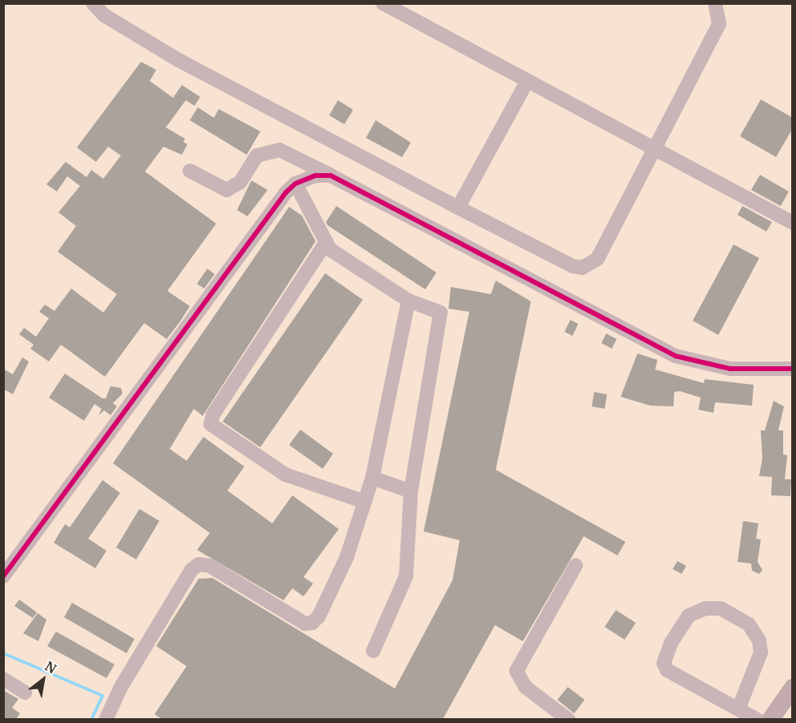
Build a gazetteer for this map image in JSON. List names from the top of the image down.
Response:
{
  "north": "top right"
}
